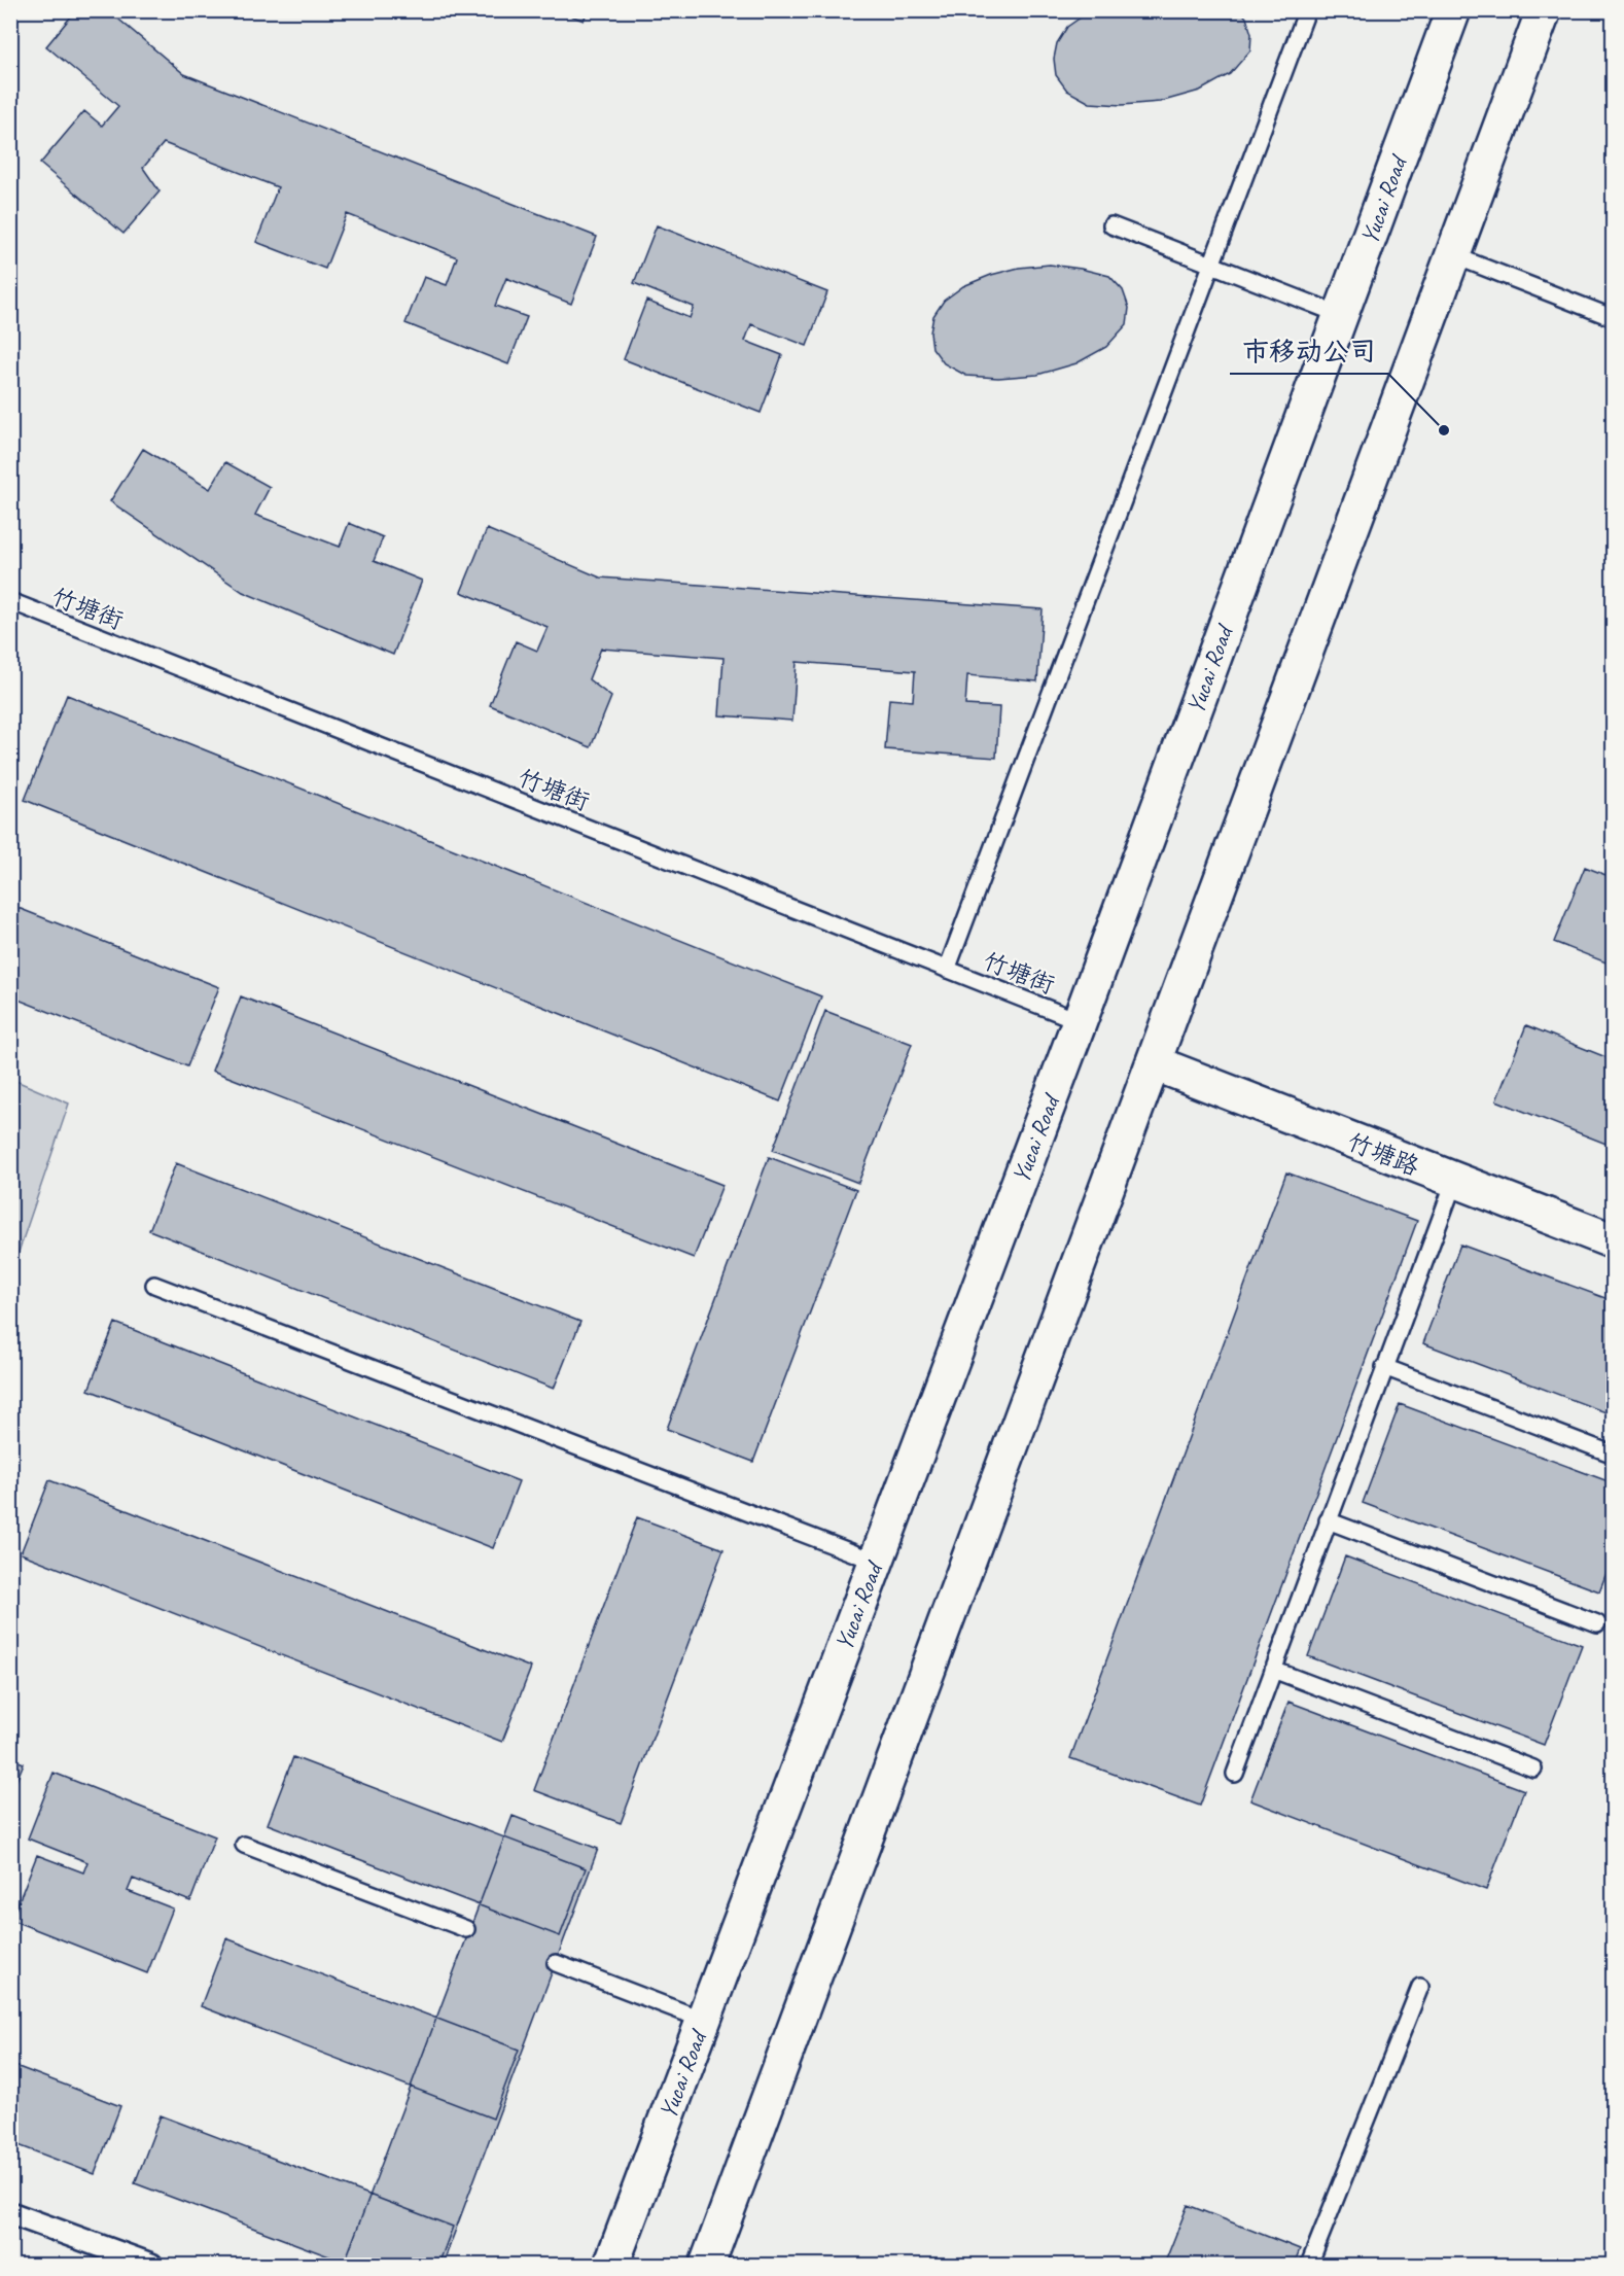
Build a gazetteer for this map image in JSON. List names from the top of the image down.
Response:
{
  "streets": {
    "main road": ["Yucai Road", "竹塘路"],
    "lane": ["竹塘街"]
  },
  "crossings": [
    ["Yucai Road", "竹塘街"]
  ],
  "places": ["市移动公司"]
}
